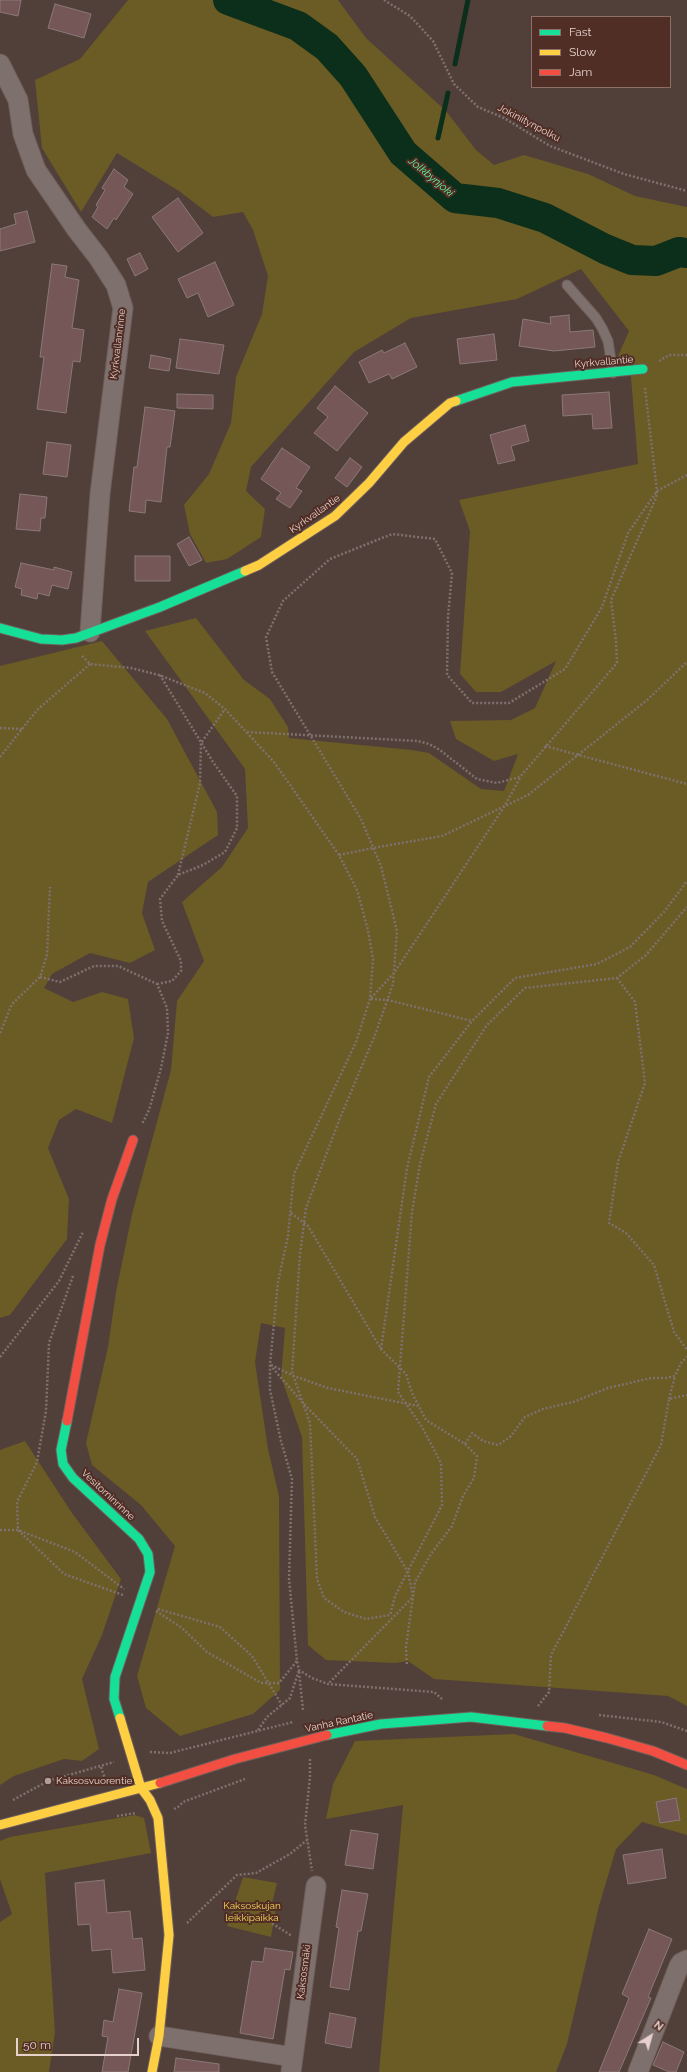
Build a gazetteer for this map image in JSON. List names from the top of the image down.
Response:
{
  "streets": {
    "street": [
      "Kyrkvallanrinne",
      "Kyrkvallantie",
      "Vesitorninrinne",
      "Vanha Rantatie",
      "Kaksosmäki"
    ],
    "path": ["Jokiniitynpolku"]
  },
  "crossings": [
    ["Kyrkvallanrinne", "Kyrkvallantie"],
    ["Vesitorninrinne", "Vanha Rantatie"]
  ],
  "water": ["Jolkbynjoki"],
  "parks": ["Kaksoskujan leikkipaikka"],
  "places": ["Kaksosvuorentie"],
  "legend": ["Fast", "Slow", "Jam"],
  "scale_bar": "50 m",
  "north": "top right"
}
